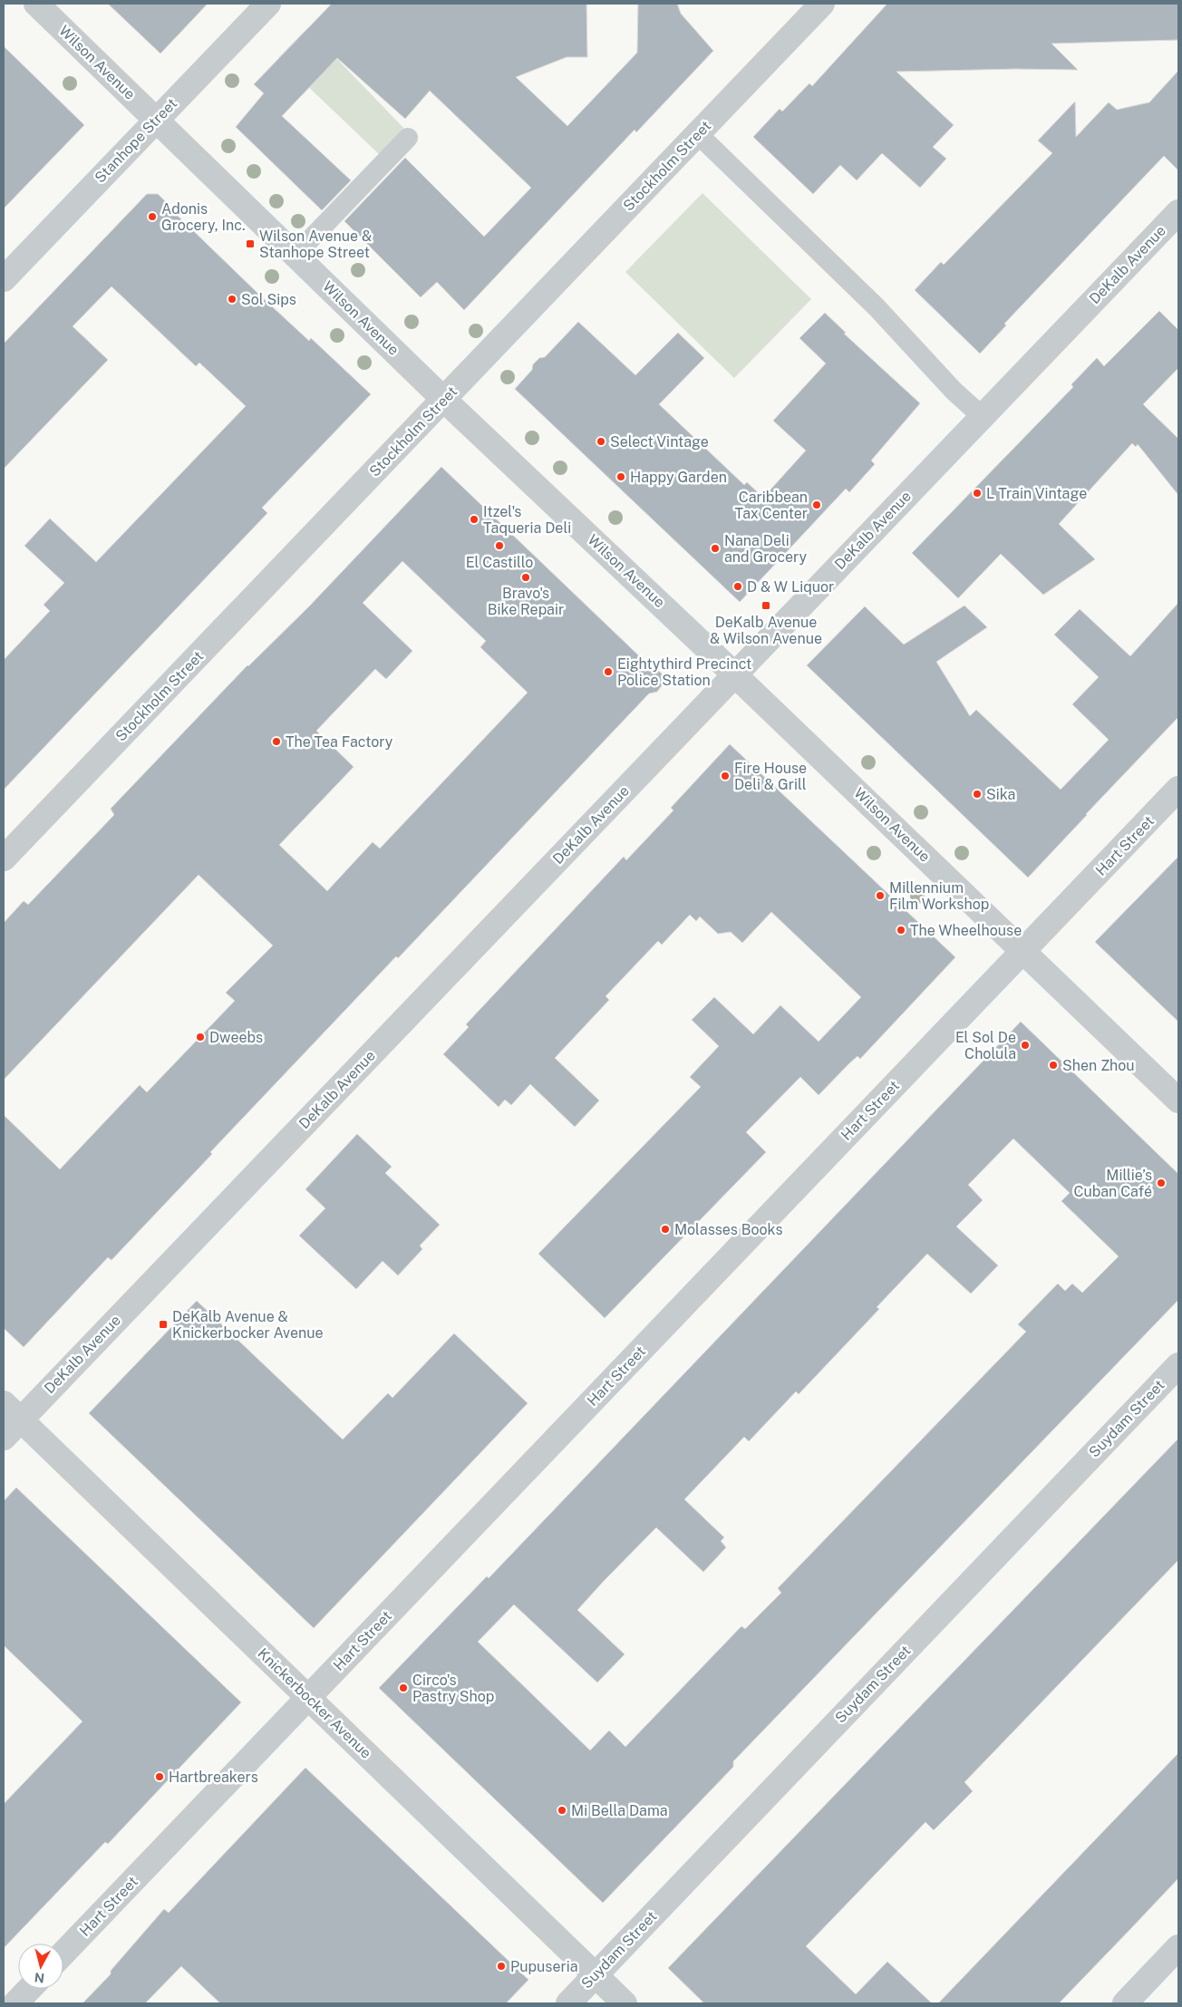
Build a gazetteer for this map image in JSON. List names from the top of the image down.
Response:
{
  "streets": {
    "street": [
      "Wilson Avenue",
      "Stanhope Street",
      "Stockholm Street",
      "DeKalb Avenue",
      "Hart Street",
      "Suydam Street",
      "Knickerbocker Avenue"
    ]
  },
  "crossings": [
    ["Wilson Avenue", "Stanhope Street"],
    ["Wilson Avenue", "Stockholm Street"],
    ["Wilson Avenue", "DeKalb Avenue"],
    ["Wilson Avenue", "Hart Street"],
    ["DeKalb Avenue", "Knickerbocker Avenue"],
    ["Hart Street", "Knickerbocker Avenue"],
    ["Suydam Street", "Knickerbocker Avenue"]
  ],
  "places": {
    "other": [
      "Adonis Grocery, Inc.",
      "Sol Sips",
      "Select Vintage",
      "Happy Garden",
      "L Train Vintage",
      "Caribbean Tax Center",
      "Itzel's Taqueria Deli",
      "El Castillo",
      "Nana Deli and Grocery",
      "Bravo's Bike Repair",
      "D & W Liquor",
      "Eightythird Precinct Police Station",
      "The Tea Factory",
      "Fire House Deli & Grill",
      "Sika",
      "Millennium Film Workshop",
      "The Wheelhouse",
      "Dweebs",
      "El Sol De Cholula",
      "Shen Zhou",
      "Millie’s Cuban Café",
      "Molasses Books",
      "Circo's Pastry Shop",
      "Hartbreakers",
      "Mi Bella Dama",
      "Pupuseria"
    ],
    "transit": ["Wilson Avenue & Stanhope Street", "DeKalb Avenue & Wilson Avenue", "DeKalb Avenue & Knickerbocker Avenue"]
  },
  "north": "bottom"
}
